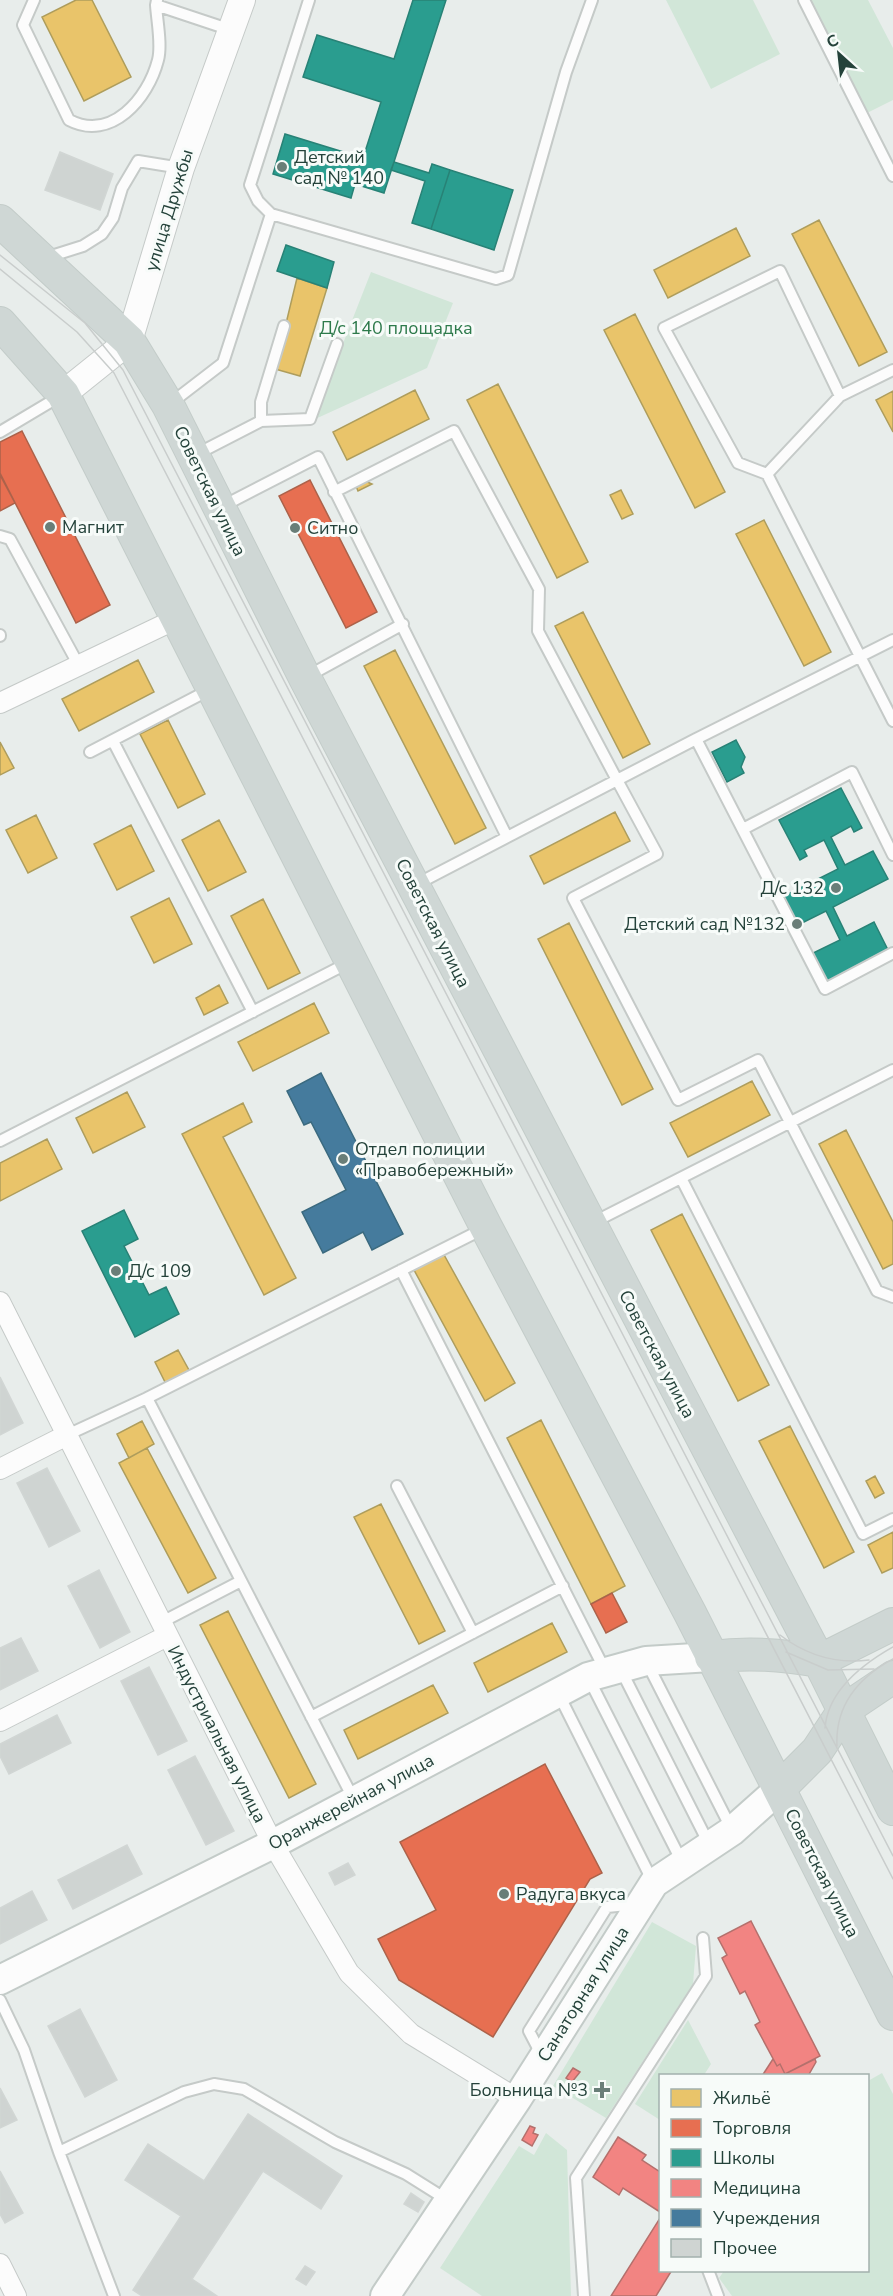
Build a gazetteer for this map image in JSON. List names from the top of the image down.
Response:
{
  "streets": {
    "main road": ["Советская улица", "Оранжерейная улица", "Санаторная улица"],
    "street": ["улица Дружбы", "Индустриальная улица"]
  },
  "crossings": [
    ["улица Дружбы", "Советская улица"],
    ["Советская улица", "Оранжерейная улица"],
    ["Советская улица", "Санаторная улица"],
    ["Индустриальная улица", "Оранжерейная улица"],
    ["Индустриальная улица", "Санаторная улица"]
  ],
  "parks": ["Д/с 140 площадка"],
  "places": {
    "other": [
      "Детский сад № 140",
      "Магнит",
      "Ситно",
      "Д/с 132",
      "Детский сад №132",
      "Отдел полиции «Правобережный»",
      "Д/с 109",
      "Радуга вкуса"
    ],
    "health": ["Больница №3"]
  },
  "legend": [
    "Жильё",
    "Торговля",
    "Школы",
    "Медицина",
    "Учреждения",
    "Прочее"
  ],
  "north": "top left"
}
